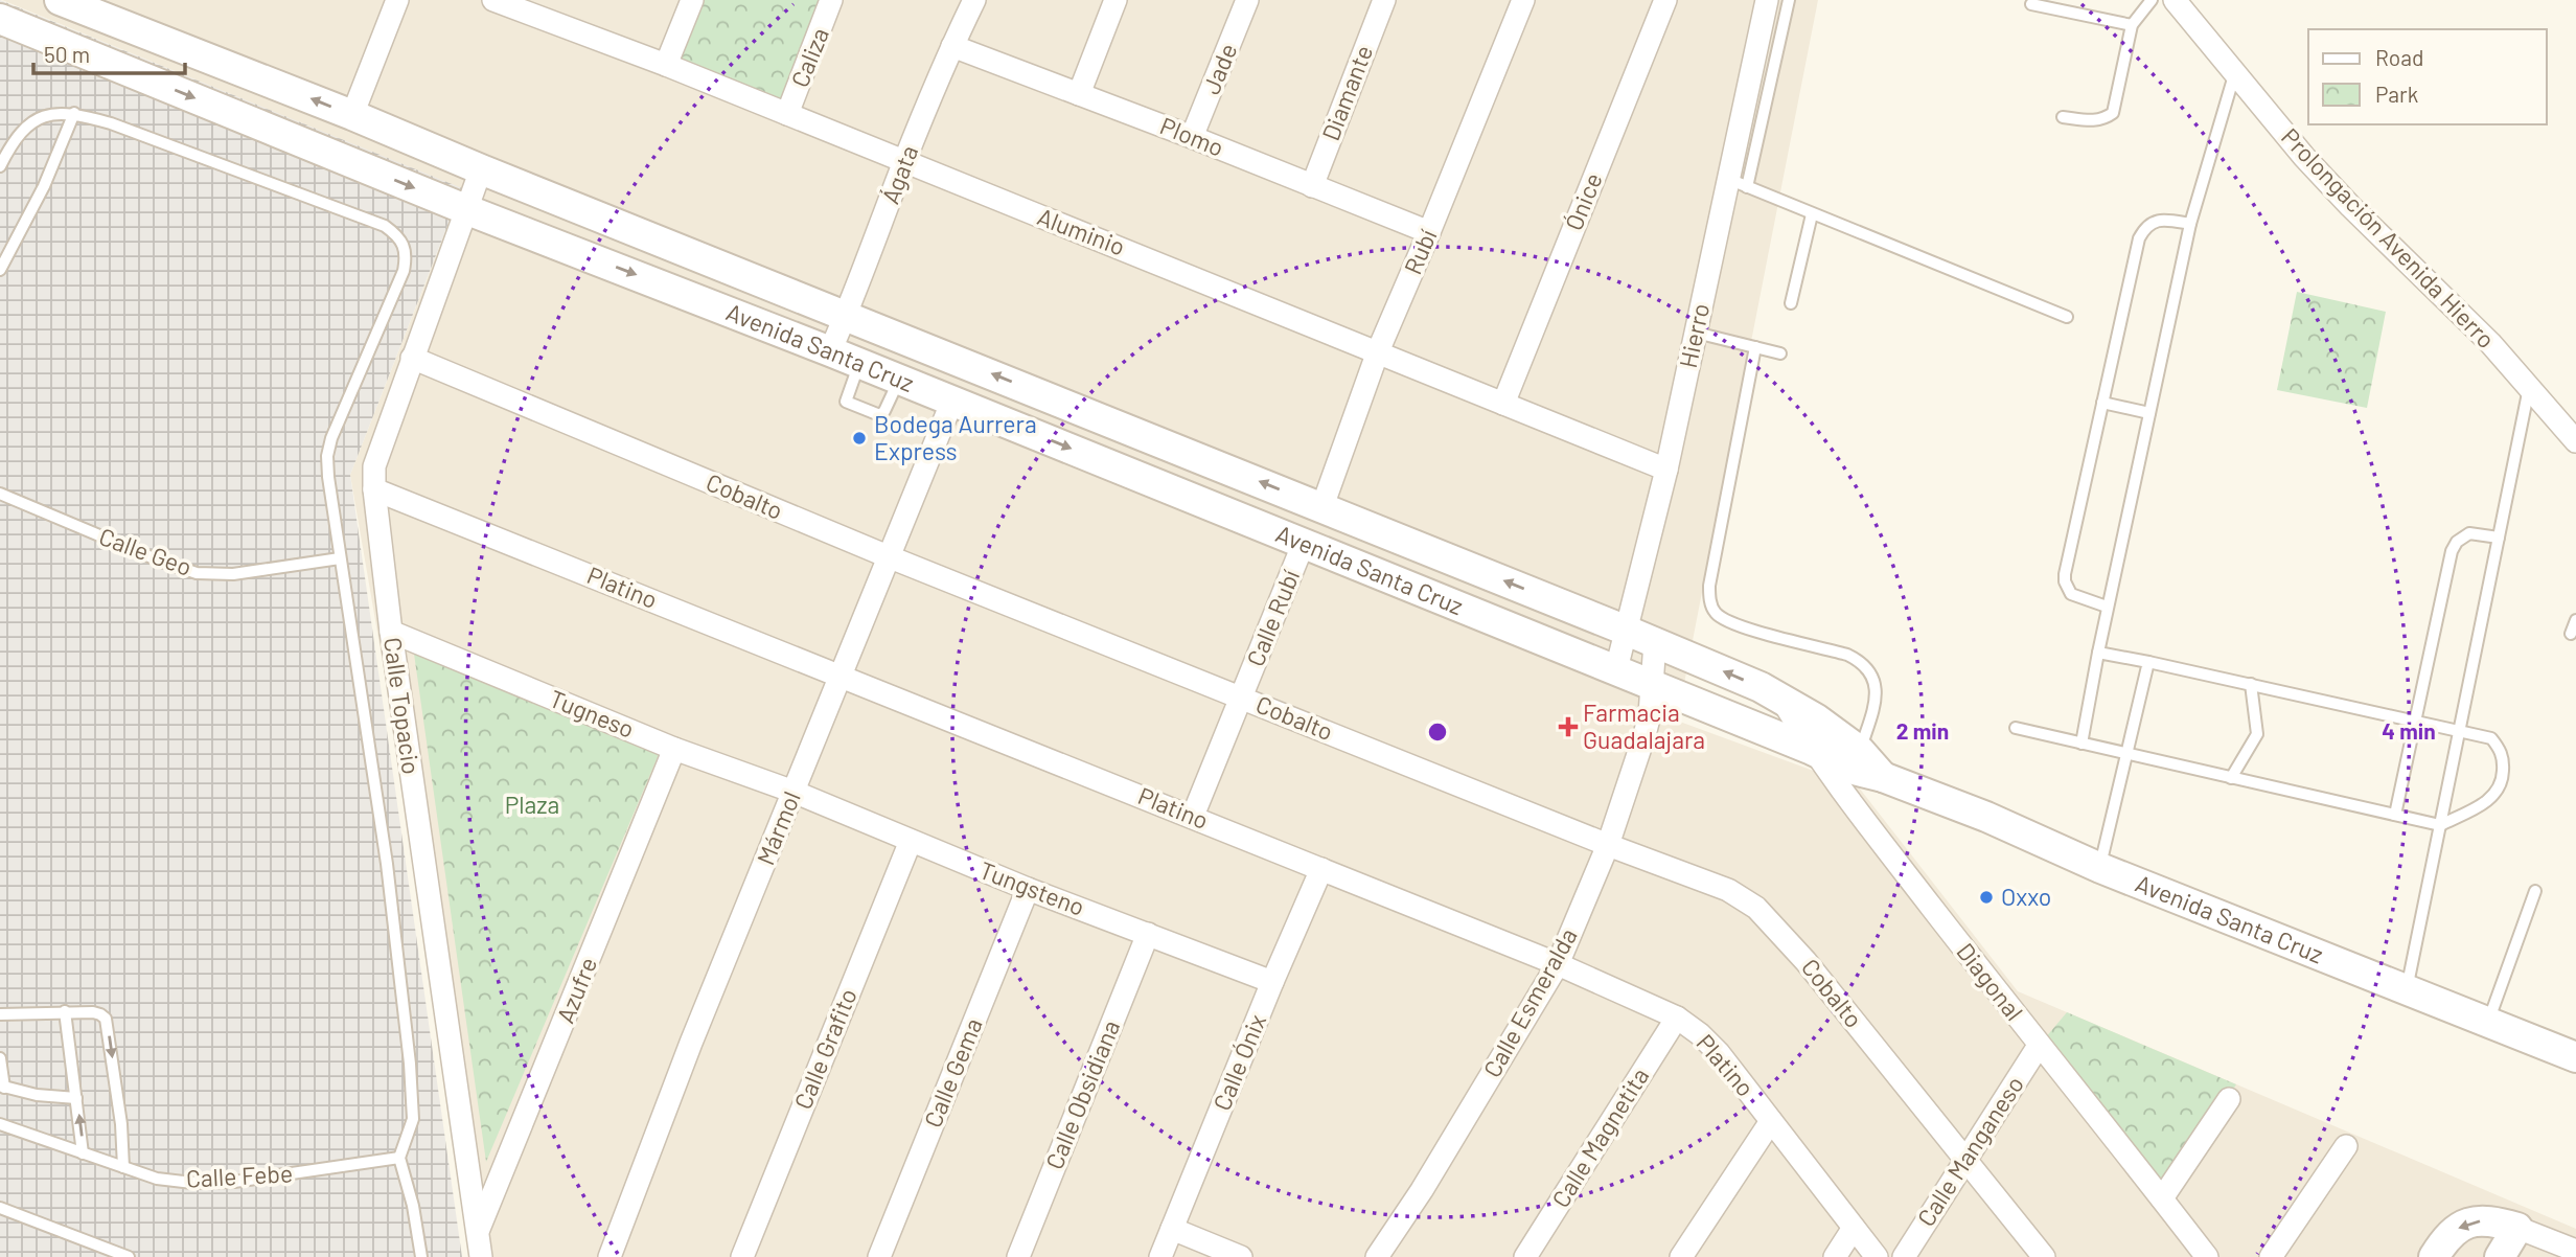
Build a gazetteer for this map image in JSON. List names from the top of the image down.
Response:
{
  "streets": {
    "street": [
      "Caliza",
      "Jade",
      "Diamante",
      "Plomo",
      "Ágata",
      "Ónice",
      "Aluminio",
      "Prolongación Avenida Hierro",
      "Rubí",
      "Hierro",
      "Avenida Santa Cruz",
      "Cobalto",
      "Platino",
      "Calle Rubí",
      "Calle Topacio",
      "Tugneso",
      "Mármol",
      "Tungsteno",
      "Diagonal",
      "Azufre",
      "Calle Esmeralda",
      "Calle Grafito",
      "Calle Ónix",
      "Calle Gema",
      "Calle Obsidiana",
      "Calle Magnetita",
      "Calle Manganeso"
    ],
    "lane": ["Calle Geo", "Calle Febe"]
  },
  "crossings": [
    ["Caliza", "Aluminio"],
    ["Jade", "Plomo"],
    ["Diamante", "Plomo"],
    ["Plomo", "Ágata"],
    ["Plomo", "Rubí"],
    ["Ágata", "Aluminio"],
    ["Ágata", "Avenida Santa Cruz"],
    ["Ónice", "Aluminio"],
    ["Aluminio", "Rubí"],
    ["Aluminio", "Hierro"],
    ["Rubí", "Avenida Santa Cruz"],
    ["Hierro", "Avenida Santa Cruz"],
    ["Avenida Santa Cruz", "Calle Rubí"],
    ["Avenida Santa Cruz", "Calle Topacio"],
    ["Avenida Santa Cruz", "Mármol"],
    ["Avenida Santa Cruz", "Diagonal"],
    ["Avenida Santa Cruz", "Calle Esmeralda"],
    ["Cobalto", "Calle Rubí"],
    ["Cobalto", "Calle Topacio"],
    ["Cobalto", "Mármol"],
    ["Cobalto", "Calle Esmeralda"],
    ["Cobalto", "Calle Manganeso"],
    ["Platino", "Calle Rubí"],
    ["Platino", "Calle Topacio"],
    ["Platino", "Mármol"],
    ["Platino", "Calle Esmeralda"],
    ["Platino", "Calle Ónix"],
    ["Platino", "Calle Magnetita"],
    ["Calle Topacio", "Tugneso"],
    ["Calle Topacio", "Azufre"],
    ["Tugneso", "Mármol"],
    ["Tugneso", "Tungsteno"],
    ["Tugneso", "Azufre"],
    ["Mármol", "Tungsteno"],
    ["Tungsteno", "Calle Grafito"],
    ["Tungsteno", "Calle Ónix"],
    ["Tungsteno", "Calle Gema"],
    ["Tungsteno", "Calle Obsidiana"],
    ["Diagonal", "Calle Manganeso"]
  ],
  "parks": ["Plaza"],
  "places": {
    "other": ["Bodega Aurrera Express", "Oxxo"],
    "health": ["Farmacia Guadalajara"]
  },
  "legend": ["Road", "Park"],
  "scale_bar": "50 m",
  "rings": ["2 min", "4 min"]
}
